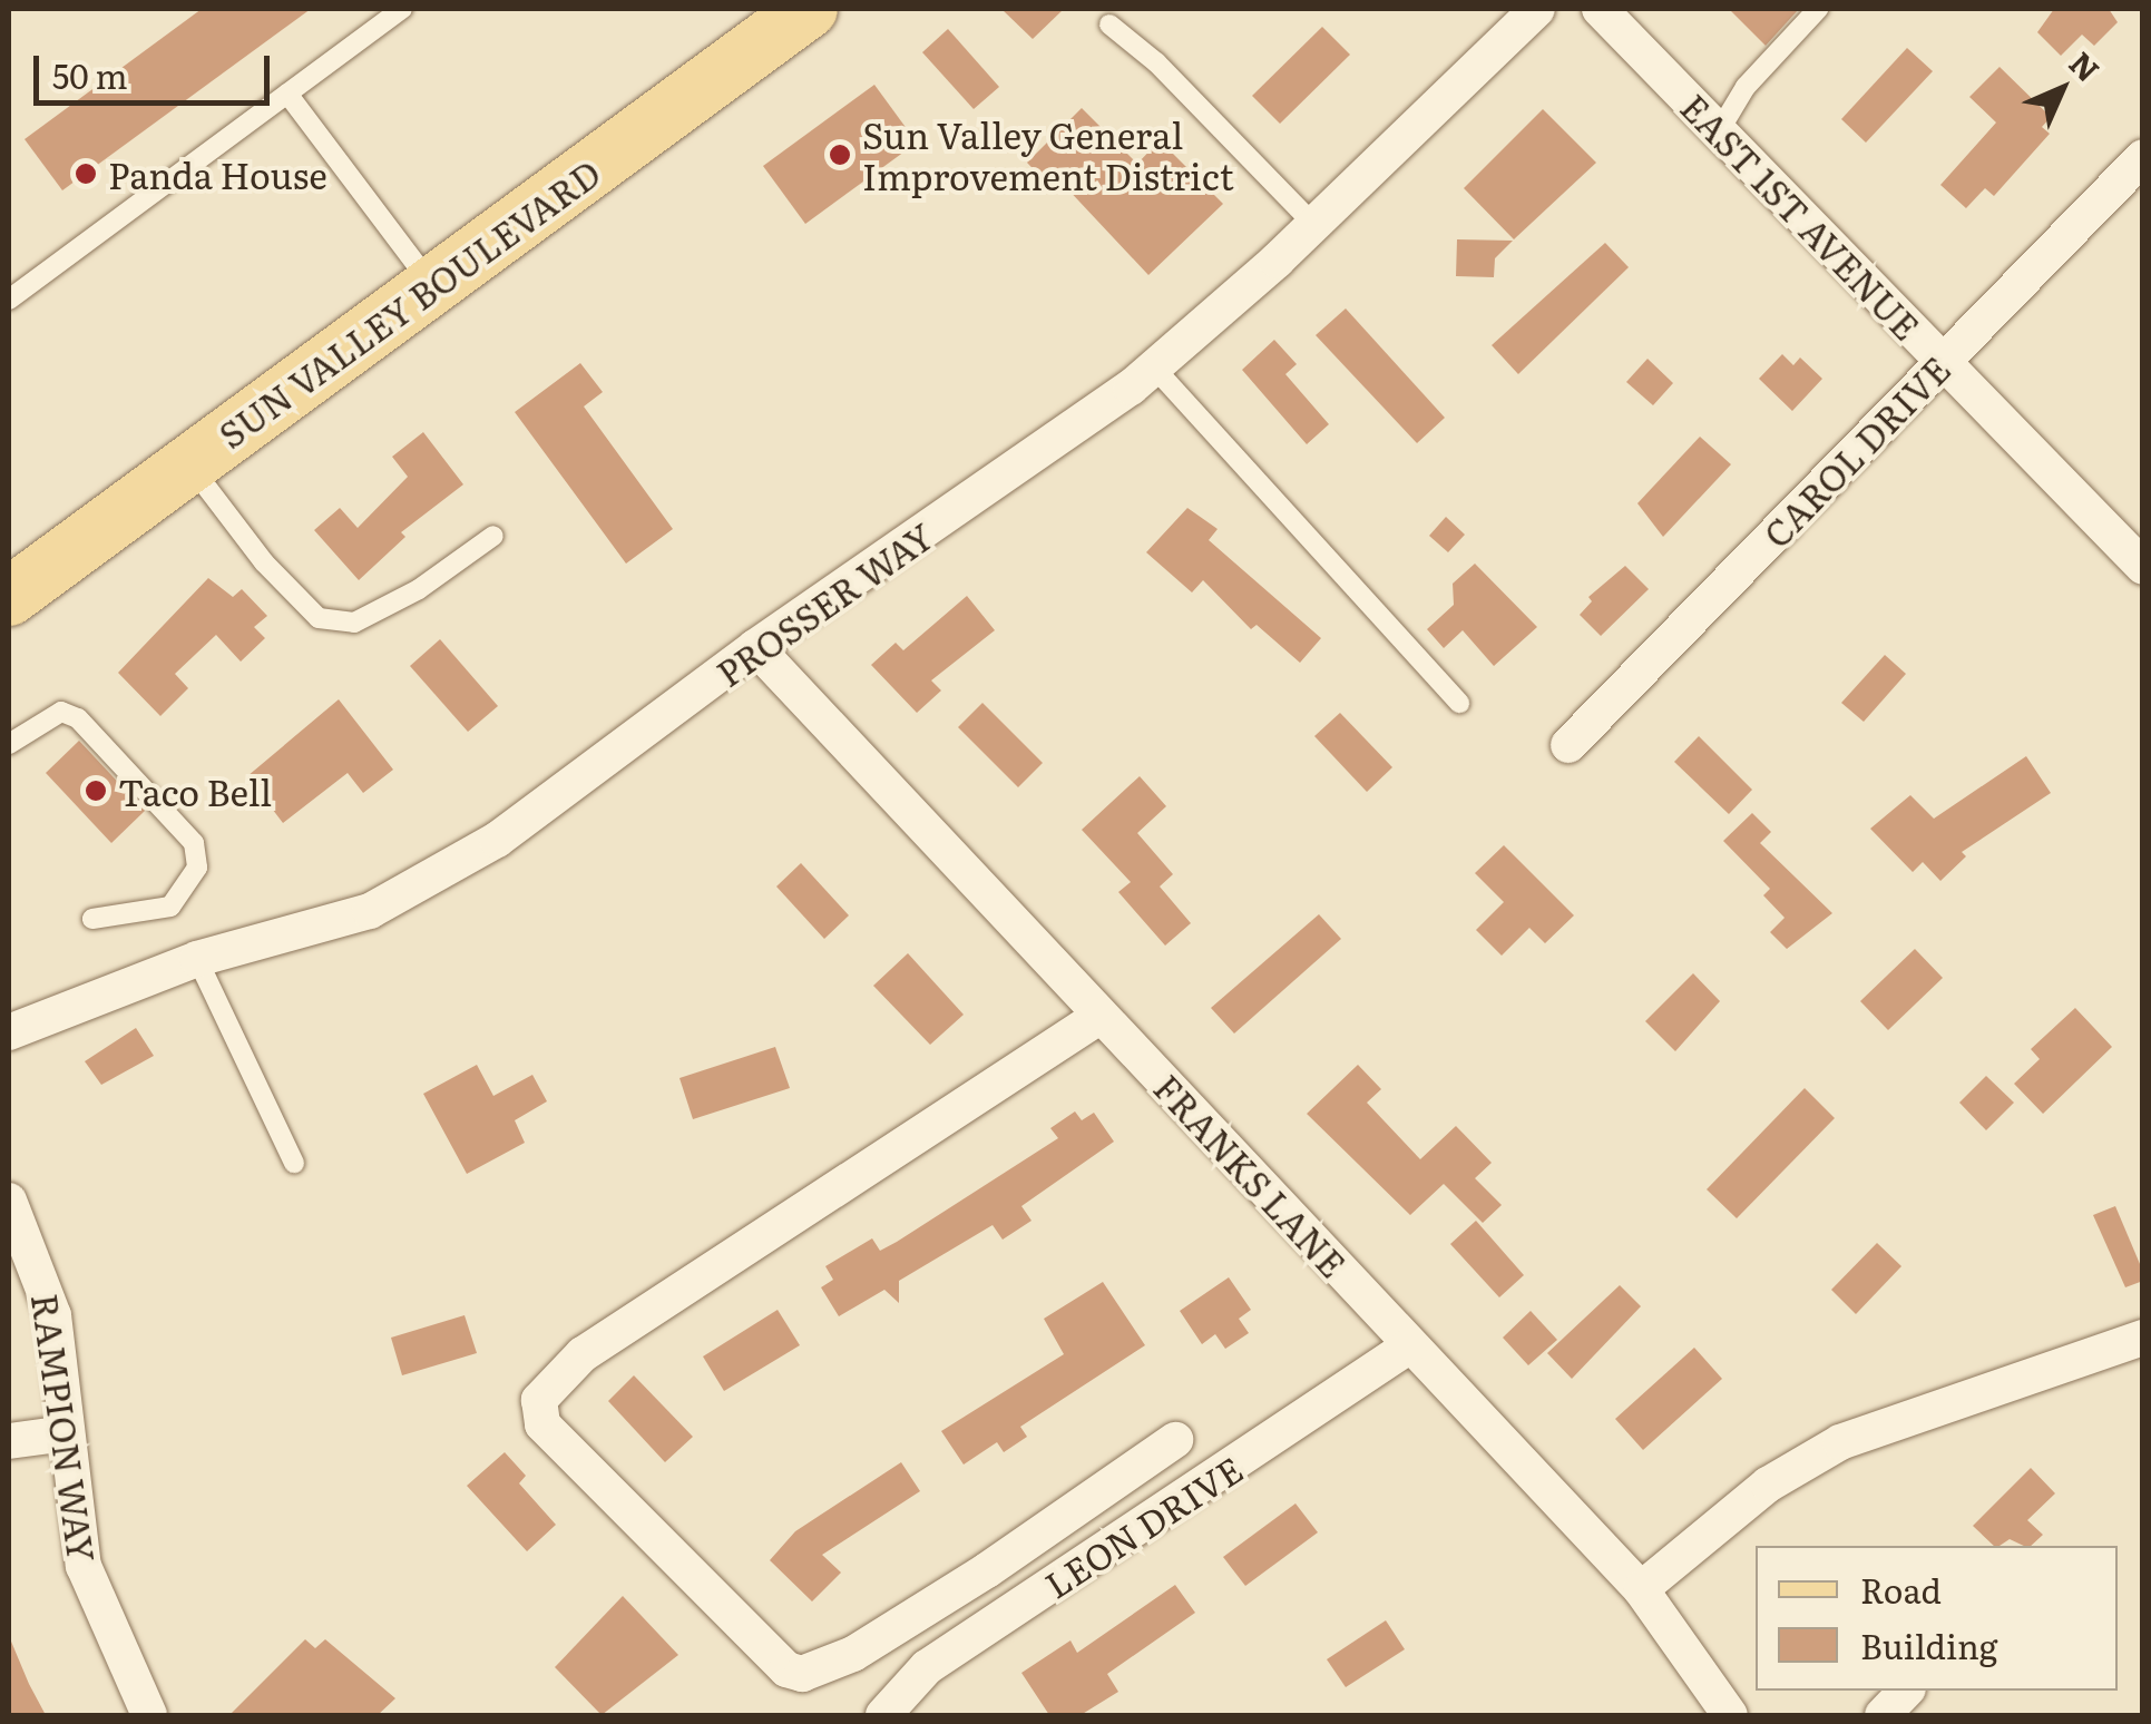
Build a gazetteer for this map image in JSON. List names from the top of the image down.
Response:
{
  "streets": {
    "main road": ["SUN VALLEY BOULEVARD"],
    "street": [
      "EAST 1ST AVENUE",
      "CAROL DRIVE",
      "PROSSER WAY",
      "FRANKS LANE",
      "RAMPION WAY",
      "LEON DRIVE"
    ]
  },
  "crossings": [
    ["EAST 1ST AVENUE", "CAROL DRIVE"],
    ["PROSSER WAY", "FRANKS LANE"],
    ["FRANKS LANE", "LEON DRIVE"]
  ],
  "places": ["Sun Valley General Improvement District", "Panda House", "Taco Bell"],
  "legend": ["Road", "Building"],
  "scale_bar": "50 m",
  "north": "top right"
}
